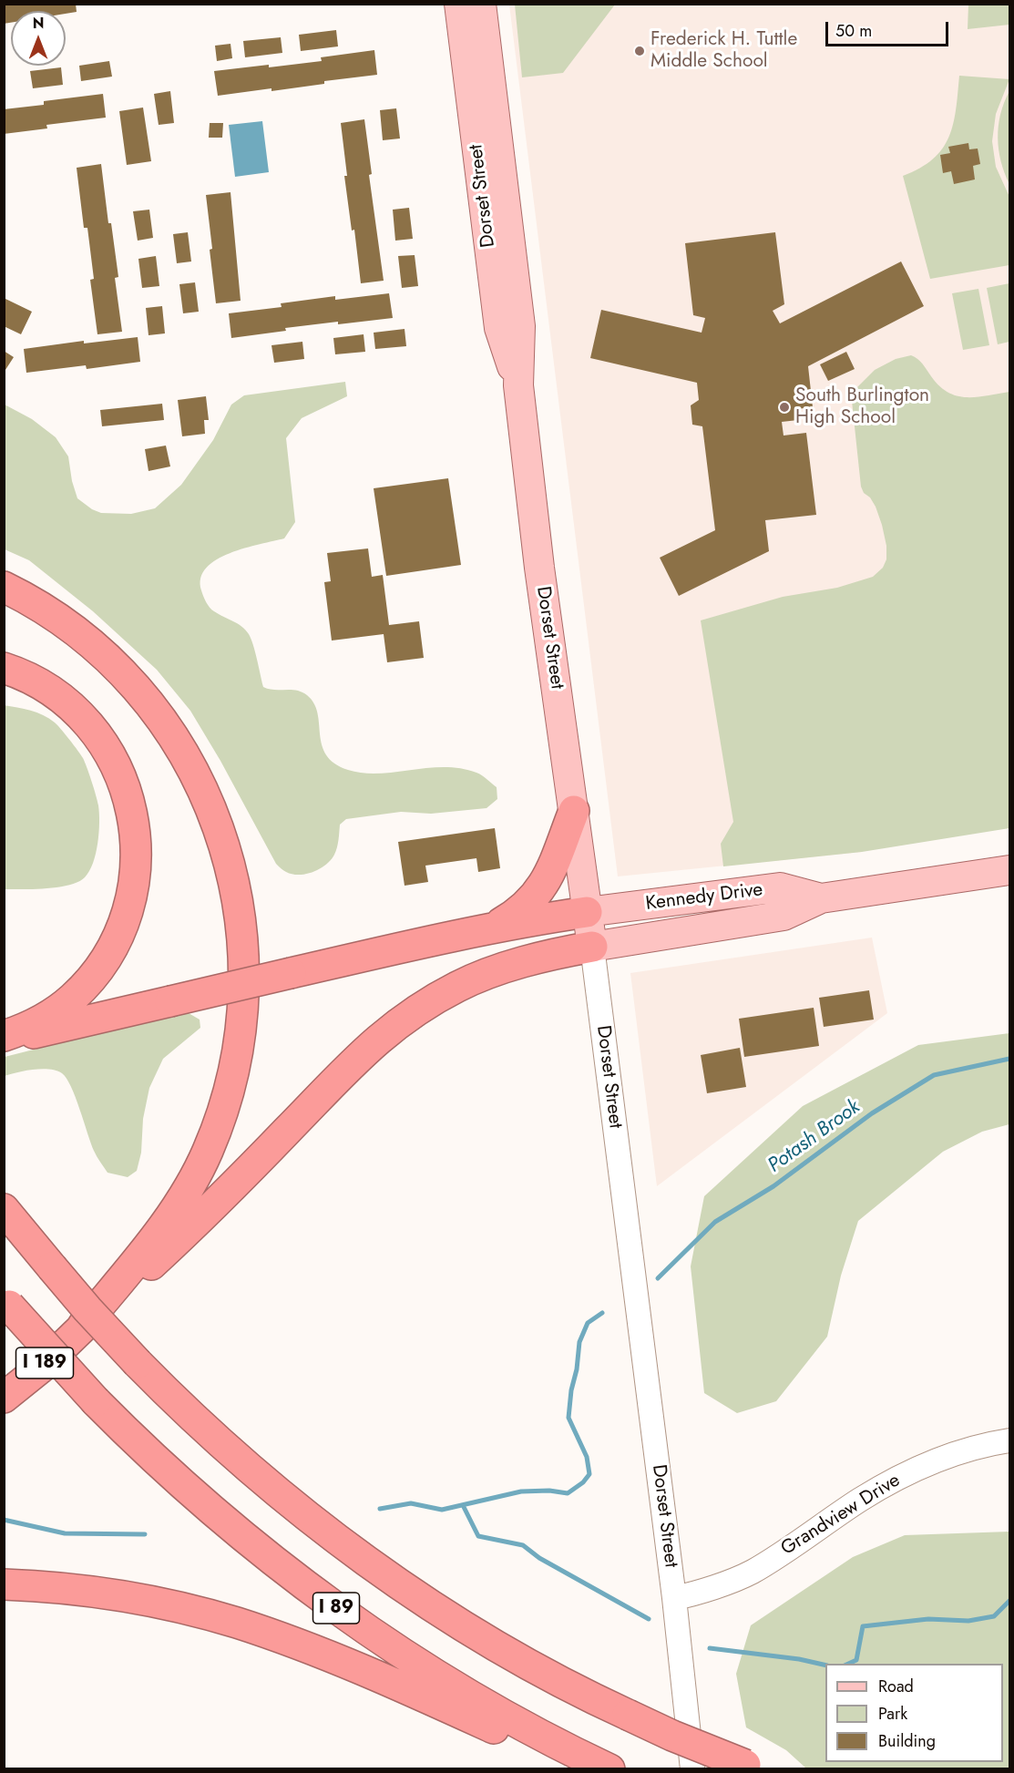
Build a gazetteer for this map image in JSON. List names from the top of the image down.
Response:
{
  "streets": {
    "highway": ["I 189", "I 89"],
    "main road": ["Dorset Street", "Kennedy Drive"],
    "street": ["Grandview Drive"]
  },
  "crossings": [
    ["Dorset Street", "Kennedy Drive"],
    ["Dorset Street", "Grandview Drive"]
  ],
  "water": ["Potash Brook"],
  "places": ["Frederick H. Tuttle Middle School", "South Burlington High School"],
  "legend": ["Road", "Park", "Building"],
  "scale_bar": "50 m",
  "north": "top"
}
